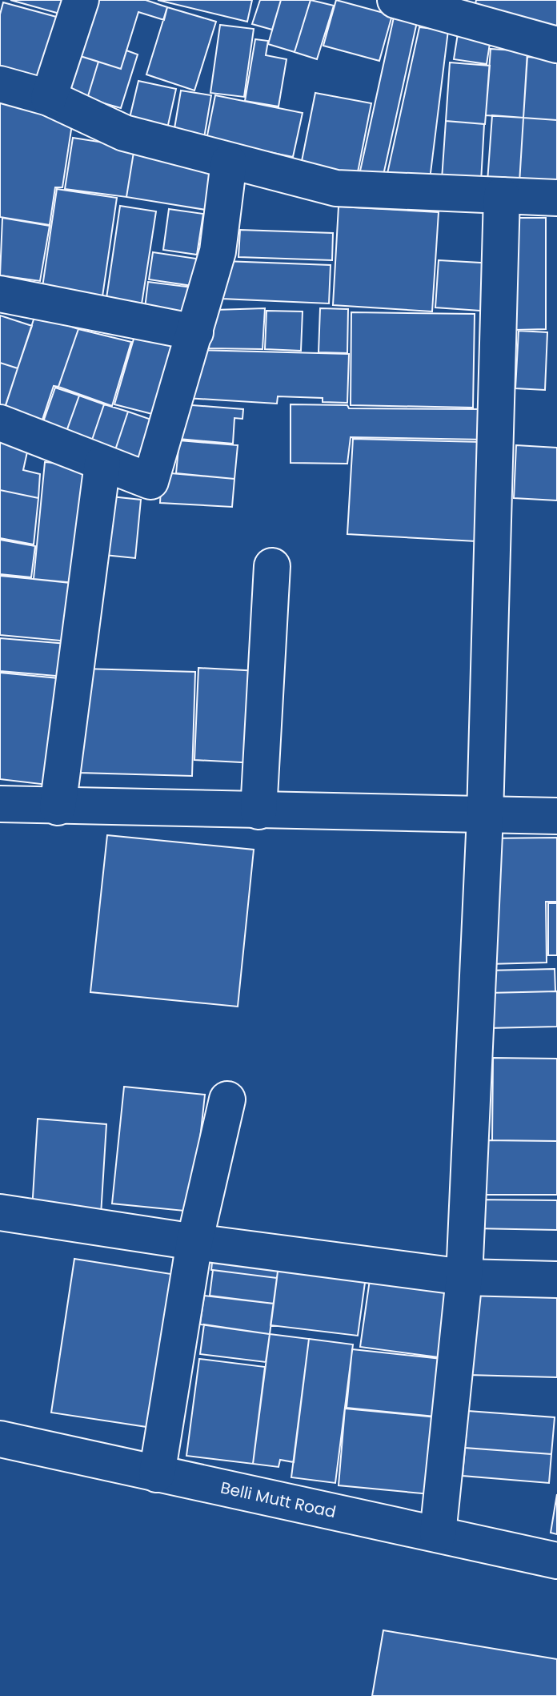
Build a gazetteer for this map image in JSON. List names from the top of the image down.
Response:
{
  "streets": {
    "street": ["Belli Mutt Road"]
  }
}
